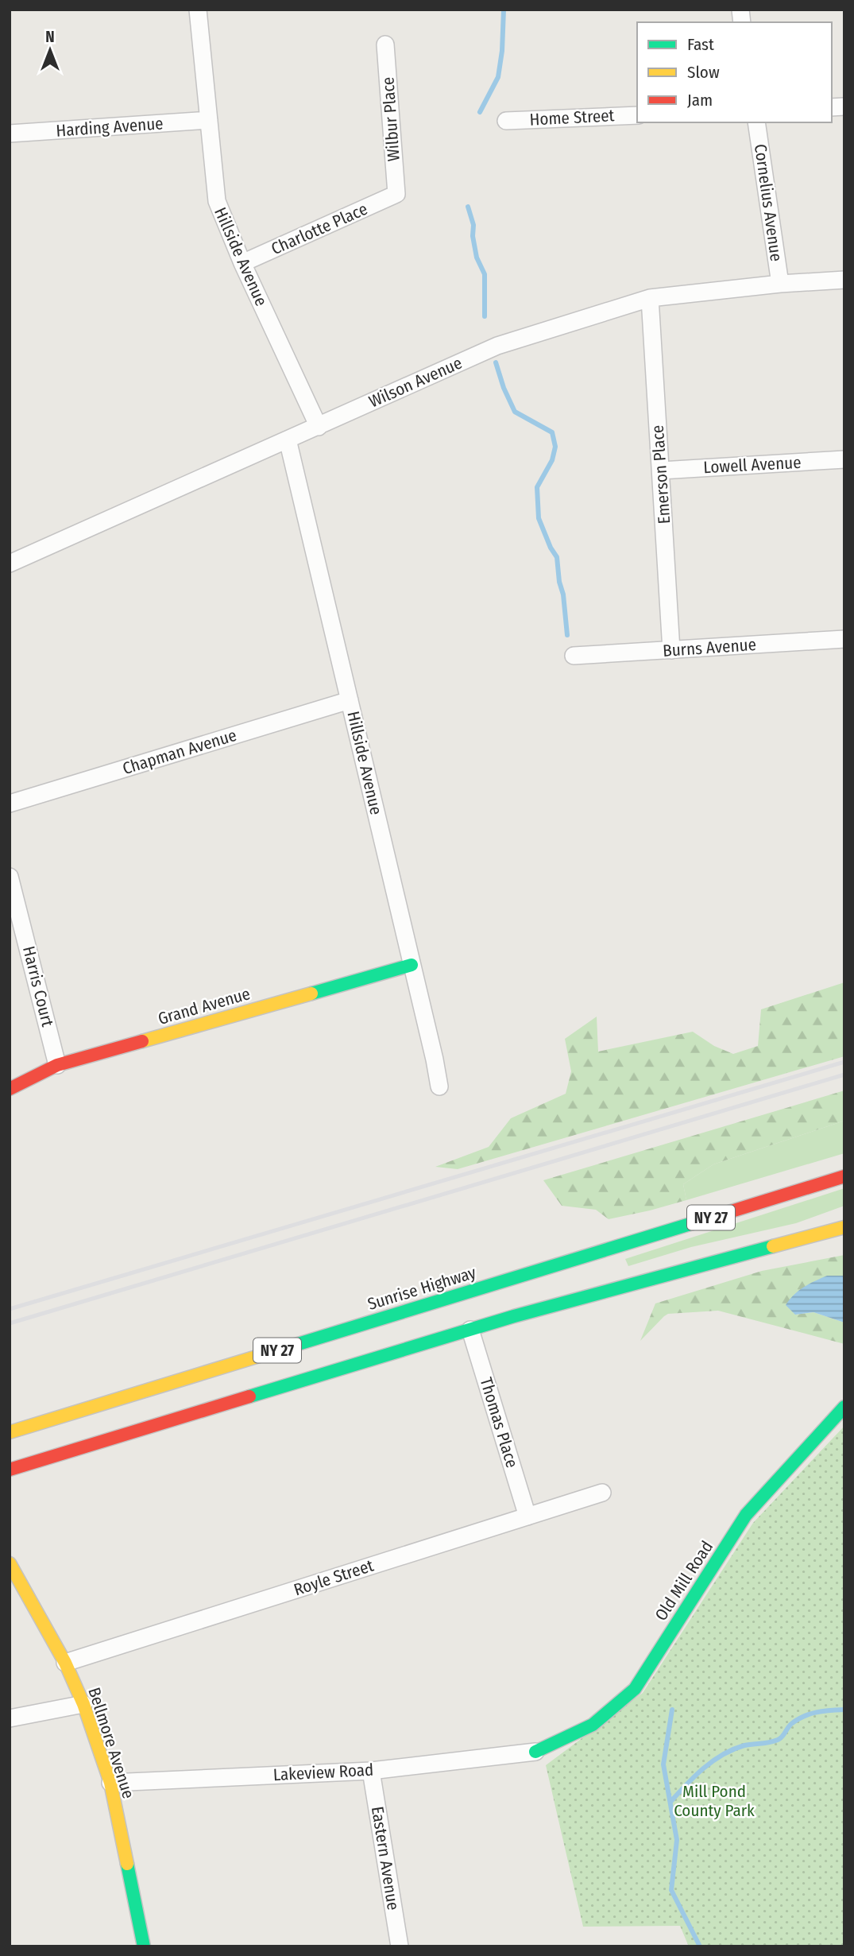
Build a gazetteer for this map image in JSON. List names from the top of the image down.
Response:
{
  "streets": {
    "main road": [
      "Grand Avenue",
      "NY 27",
      "Sunrise Highway",
      "Old Mill Road",
      "Bellmore Avenue"
    ],
    "street": [
      "Home Street",
      "Wilbur Place",
      "Harding Avenue",
      "Cornelius Avenue",
      "Charlotte Place",
      "Hillside Avenue",
      "Wilson Avenue",
      "Lowell Avenue",
      "Emerson Place",
      "Burns Avenue",
      "Chapman Avenue",
      "Harris Court",
      "Thomas Place",
      "Royle Street",
      "Lakeview Road",
      "Eastern Avenue"
    ]
  },
  "crossings": [
    ["Wilbur Place", "Charlotte Place"],
    ["Harding Avenue", "Hillside Avenue"],
    ["Cornelius Avenue", "Wilson Avenue"],
    ["Charlotte Place", "Hillside Avenue"],
    ["Hillside Avenue", "Wilson Avenue"],
    ["Hillside Avenue", "Chapman Avenue"],
    ["Hillside Avenue", "Grand Avenue"],
    ["Wilson Avenue", "Emerson Place"],
    ["Lowell Avenue", "Emerson Place"],
    ["Emerson Place", "Burns Avenue"],
    ["Harris Court", "Grand Avenue"],
    ["NY 27", "Thomas Place"],
    ["Thomas Place", "Royle Street"],
    ["Royle Street", "Bellmore Avenue"],
    ["Old Mill Road", "Lakeview Road"],
    ["Bellmore Avenue", "Lakeview Road"],
    ["Lakeview Road", "Eastern Avenue"]
  ],
  "parks": ["Mill Pond County Park"],
  "legend": ["Fast", "Slow", "Jam"],
  "north": "top"
}
